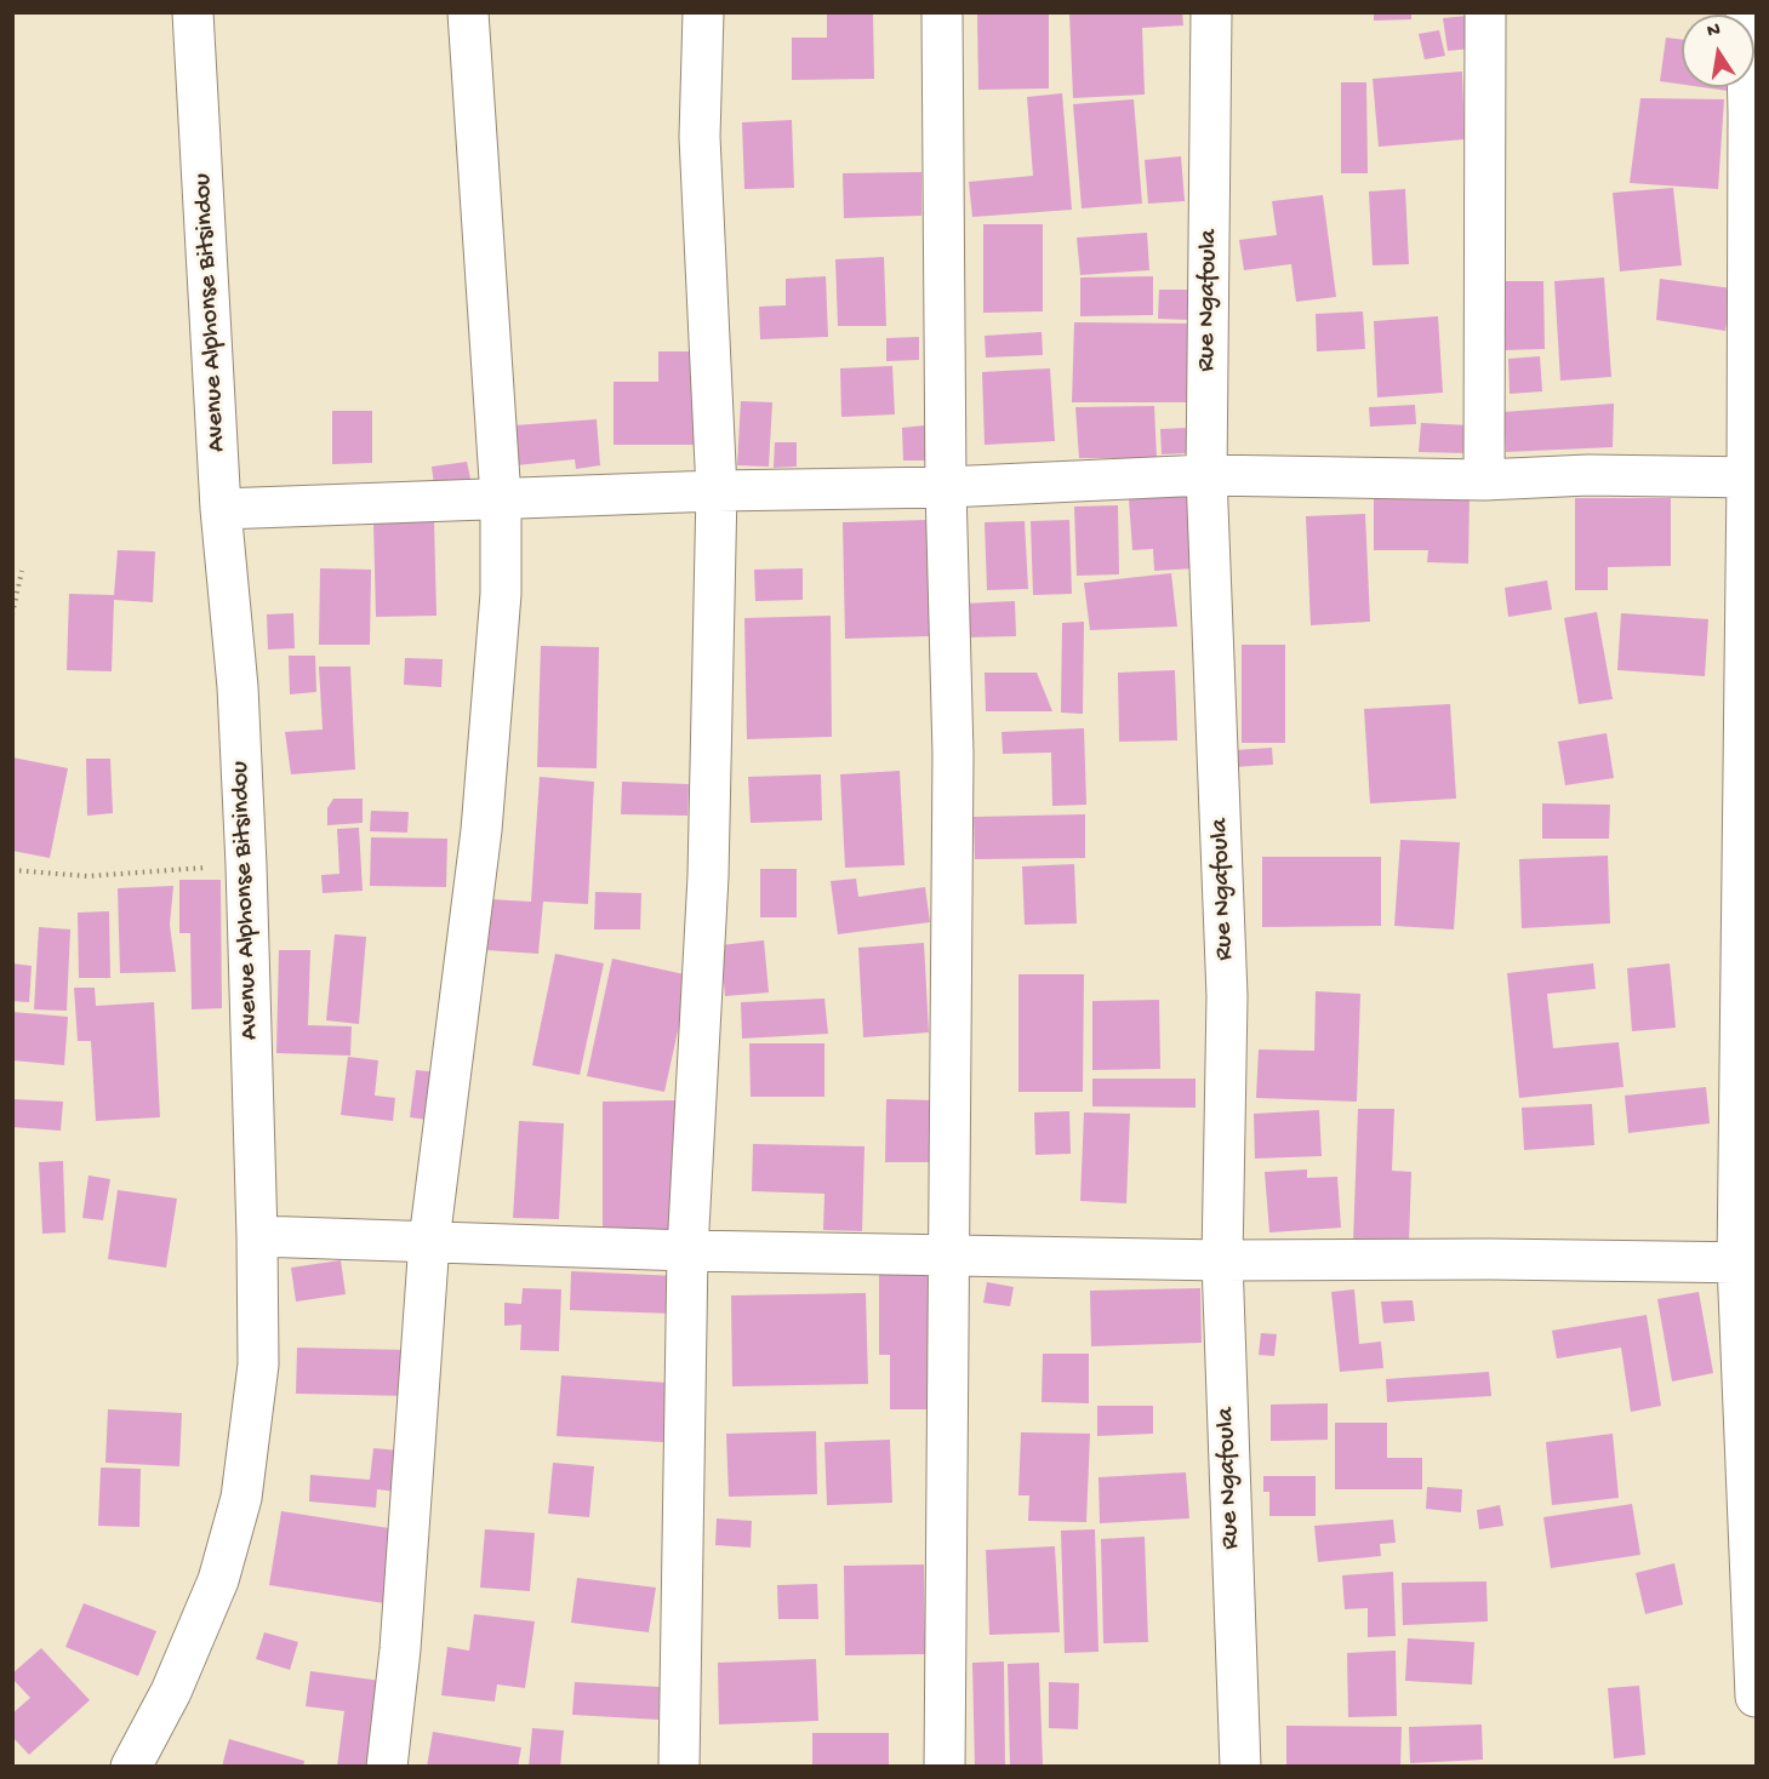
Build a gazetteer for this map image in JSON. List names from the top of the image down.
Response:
{
  "streets": {
    "street": ["Rue Ngafoula", "Avenue Alphonse Bitsindou"]
  },
  "north": "top"
}
